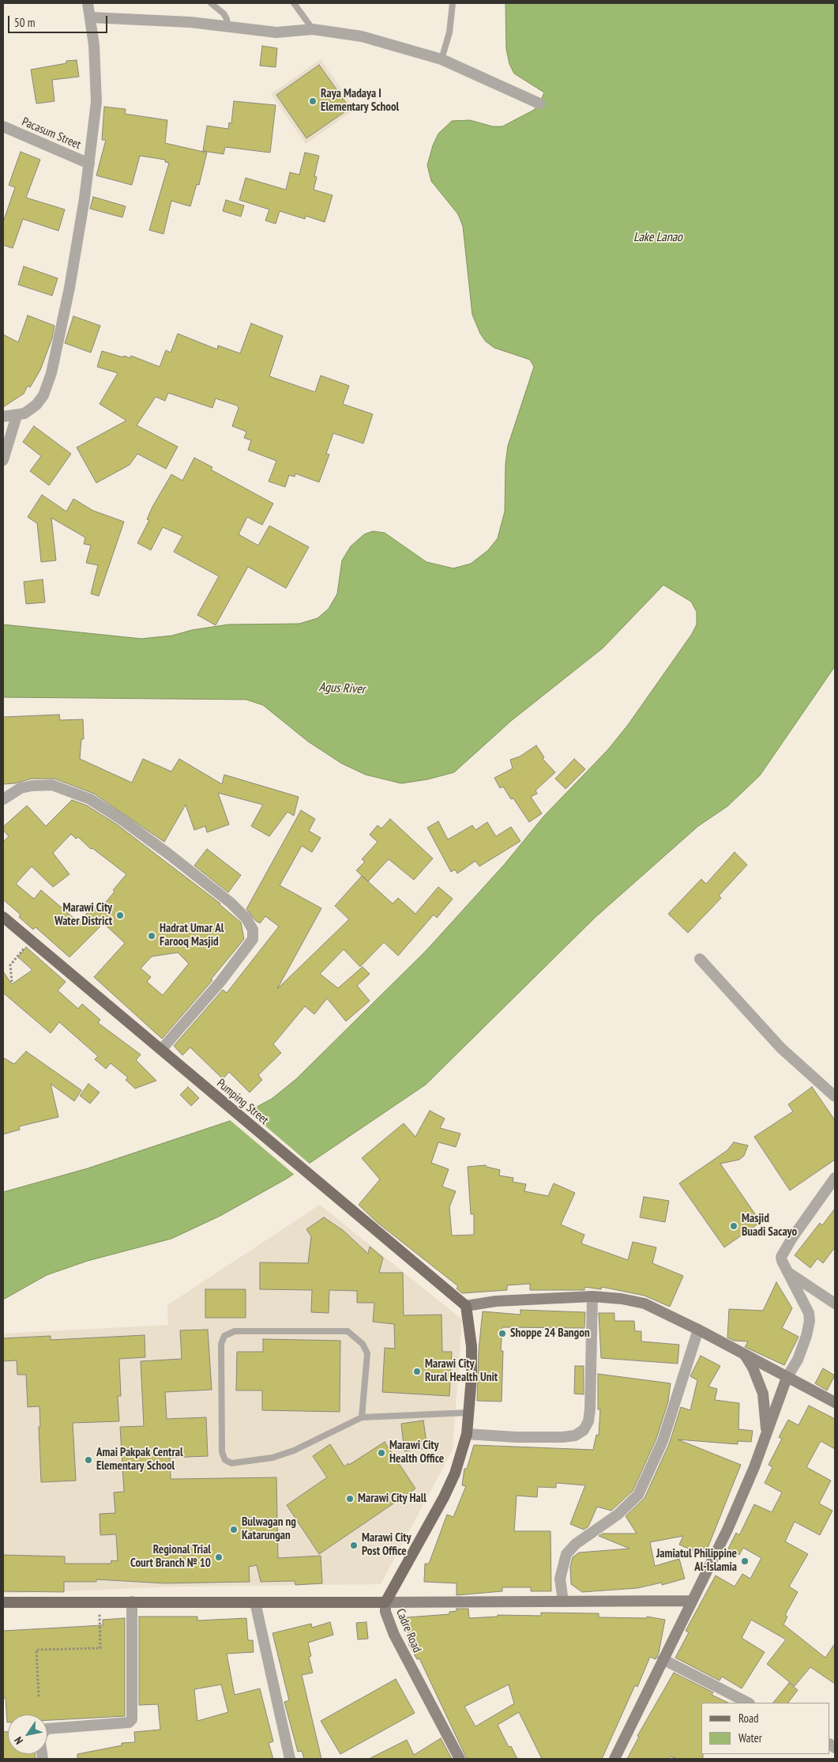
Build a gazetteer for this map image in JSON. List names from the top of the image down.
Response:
{
  "streets": {
    "main road": ["Pumping Street", "Cadre Road"],
    "street": ["Pacasum Street"]
  },
  "crossings": [
    ["Pumping Street", "Cadre Road"]
  ],
  "water": ["Lake Lanao", "Agus River"],
  "places": [
    "Raya Madaya I Elementary School",
    "Marawi City Water District",
    "Hadrat Umar Al Farooq Masjid",
    "Masjid Buadi Sacayo",
    "Shoppe 24 Bangon",
    "Marawi City Rural Health Unit",
    "Marawi City Health Office",
    "Amai Pakpak Central Elementary School",
    "Marawi City Hall",
    "Bulwagan ng Katarungan",
    "Marawi City Post Office",
    "Regional Trial Court Branch № 10",
    "Jamiatul Philippine Al-Islamia"
  ],
  "legend": ["Road", "Water"],
  "scale_bar": "50 m",
  "north": "bottom left"
}
